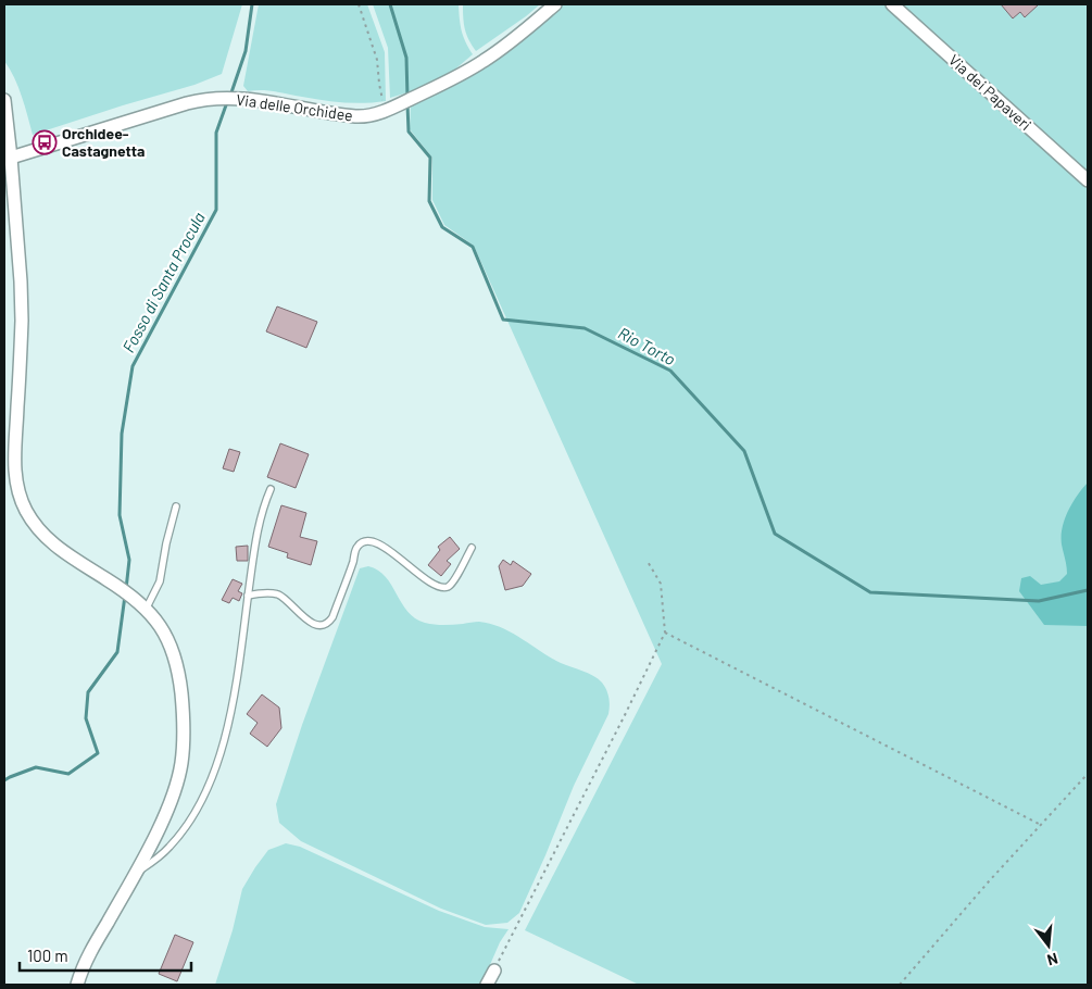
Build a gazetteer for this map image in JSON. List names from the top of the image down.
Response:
{
  "streets": {
    "street": ["Via dei Papaveri", "Via delle Orchidee"]
  },
  "water": ["Fosso di Santa Procula", "Rio Torto"],
  "places": {
    "bus stop": ["Orchidee- Castagnetta"]
  },
  "scale_bar": "100 m",
  "north": "bottom"
}
